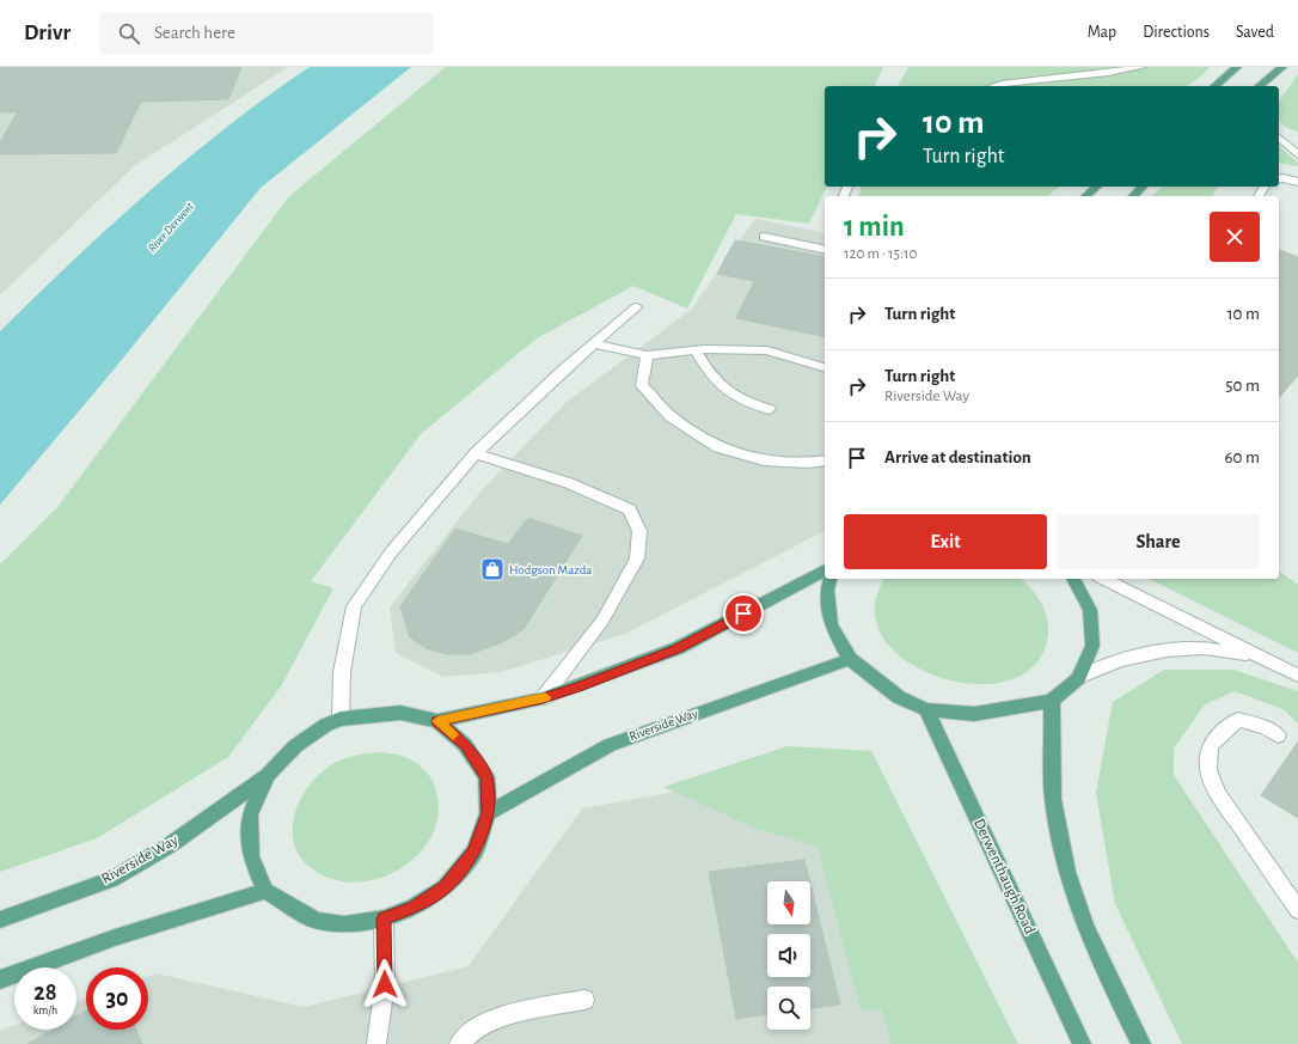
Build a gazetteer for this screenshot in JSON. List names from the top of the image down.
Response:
{
  "streets": {
    "main road": ["Riverside Way", "Derwenthaugh Road"]
  },
  "water": ["River Derwent"],
  "places": {
    "shop": ["Hodgson Mazda"]
  },
  "north": "bottom",
  "page": {
    "header": "Drivr",
    "search": "Search here",
    "nav": ["Map", "Directions", "Saved"],
    "turn": ["10 m", "Turn right"],
    "heading": ["1 min", "120 m · 15:10"],
    "list": [
      {
        "name": "Turn right",
        "value": "10 m"
      },
      {
        "name": "Turn right",
        "note": "Riverside Way",
        "value": "50 m"
      },
      {
        "name": "Arrive at destination",
        "value": "60 m"
      }
    ],
    "buttons": ["Exit", "Share"],
    "speed": "28 km/h",
    "limit": "30"
  }
}
